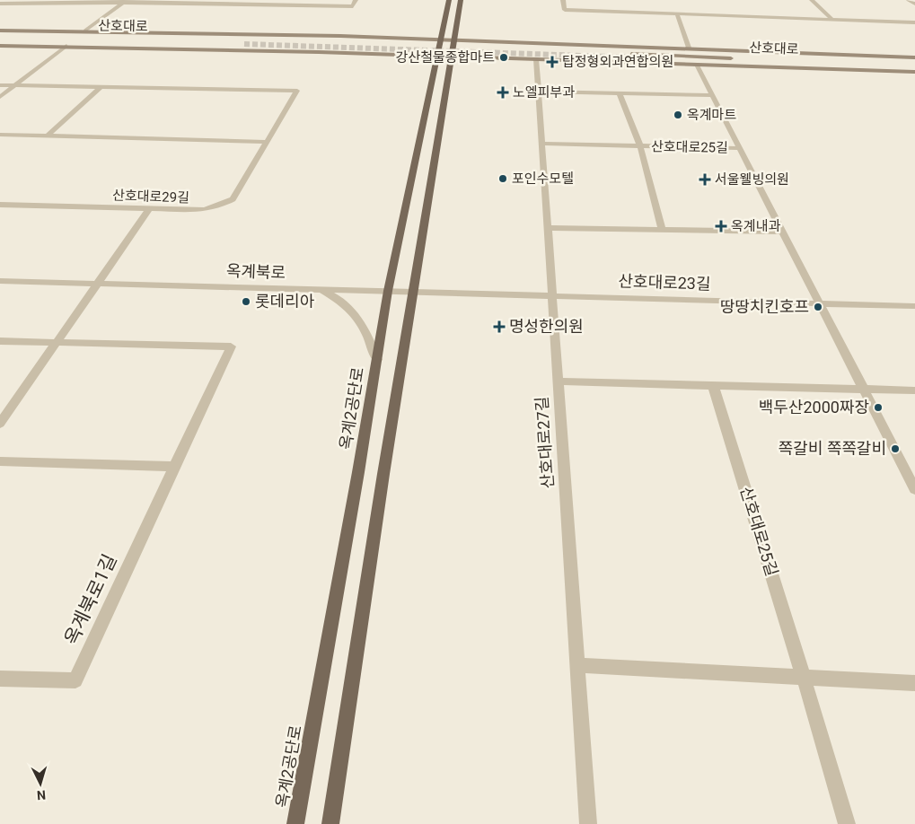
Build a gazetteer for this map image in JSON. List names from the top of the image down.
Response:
{
  "streets": {
    "main road": ["옥계2공단로"],
    "street": [
      "산호대로",
      "산호대로25길",
      "산호대로29길",
      "옥계북로",
      "산호대로23길",
      "산호대로27길",
      "옥계북로1길"
    ]
  },
  "crossings": [
    ["산호대로25길", "산호대로23길"],
    ["산호대로25길", "산호대로27길"],
    ["옥계북로", "산호대로23길"],
    ["옥계북로", "옥계2공단로"],
    ["산호대로23길", "산호대로27길"]
  ],
  "places": {
    "other": [
      "강산철물종합마트",
      "옥계마트",
      "포인수모텔",
      "롯데리아",
      "땅땅치킨호프",
      "백두산2000짜장",
      "쪽갈비 쪽쪽갈비"
    ],
    "health": [
      "탑정형외과연합의원",
      "노엘피부과",
      "서울웰빙의원",
      "옥계내과",
      "명성한의원"
    ]
  },
  "north": "bottom"
}
